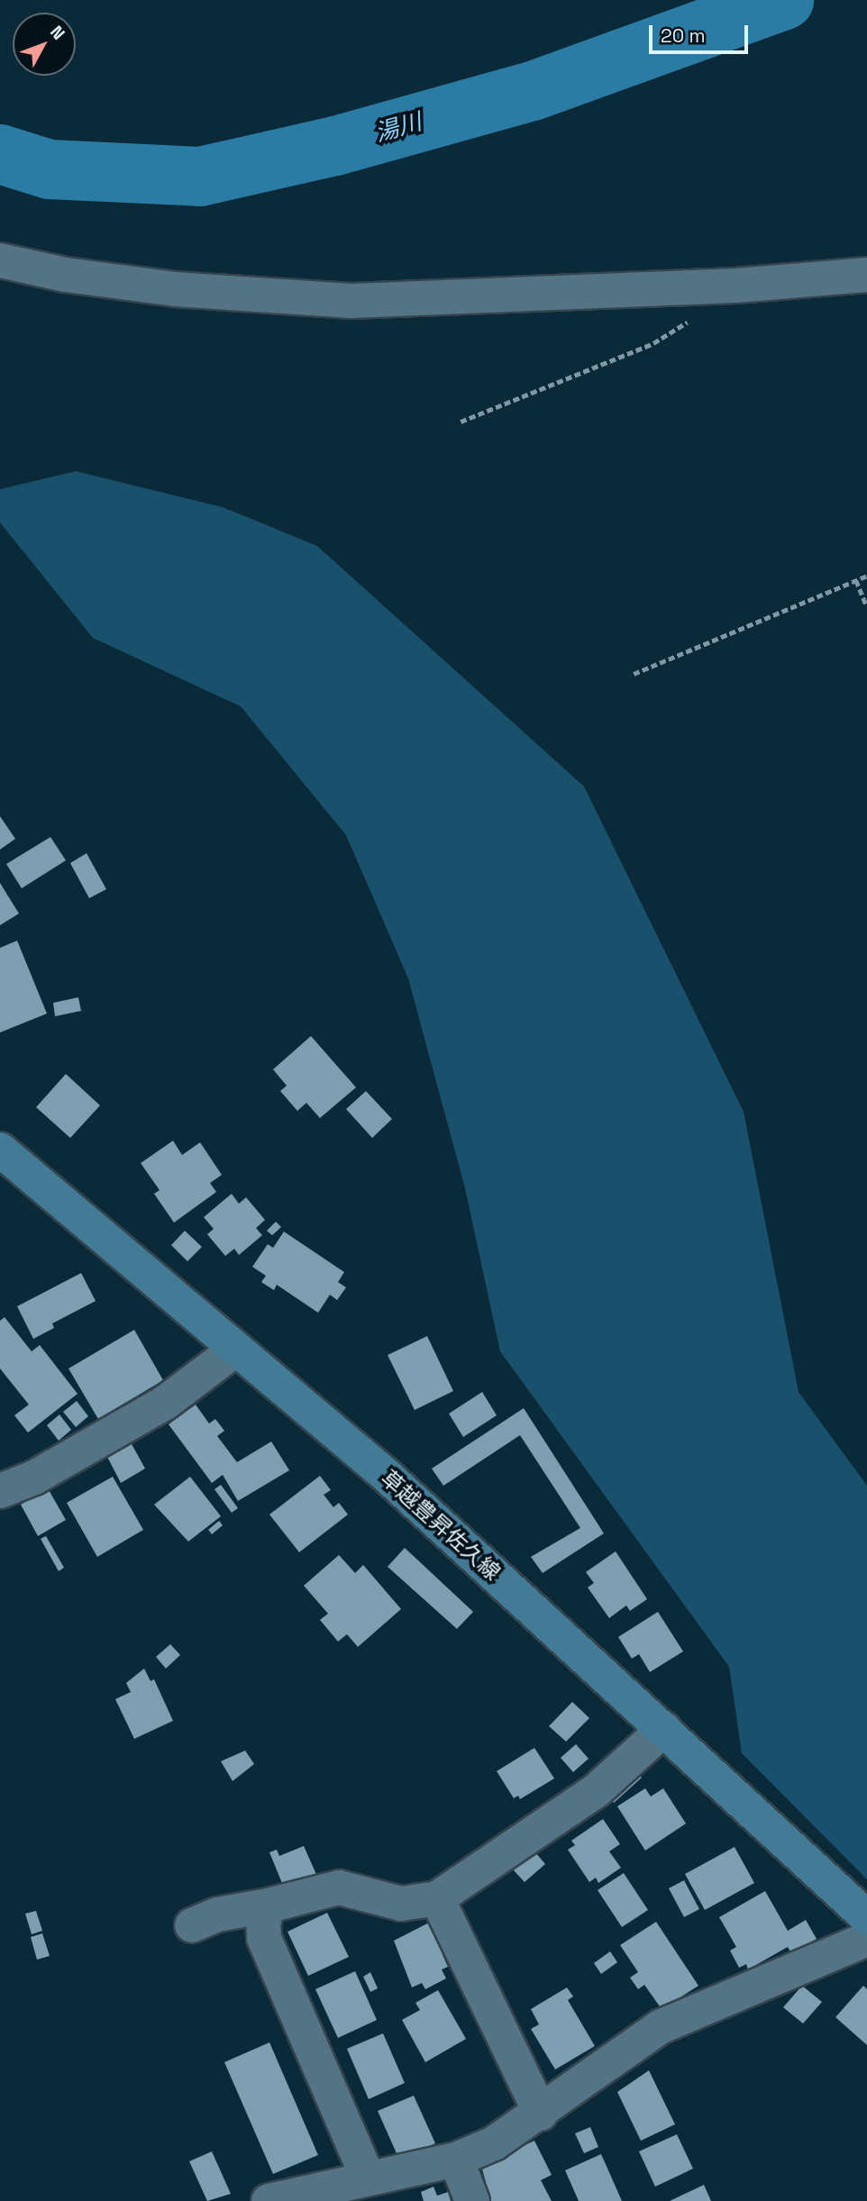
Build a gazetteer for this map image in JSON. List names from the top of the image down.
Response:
{
  "streets": {
    "main road": ["草越豊昇佐久線"]
  },
  "water": ["湯川"],
  "scale_bar": "20 m",
  "north": "top right"
}
